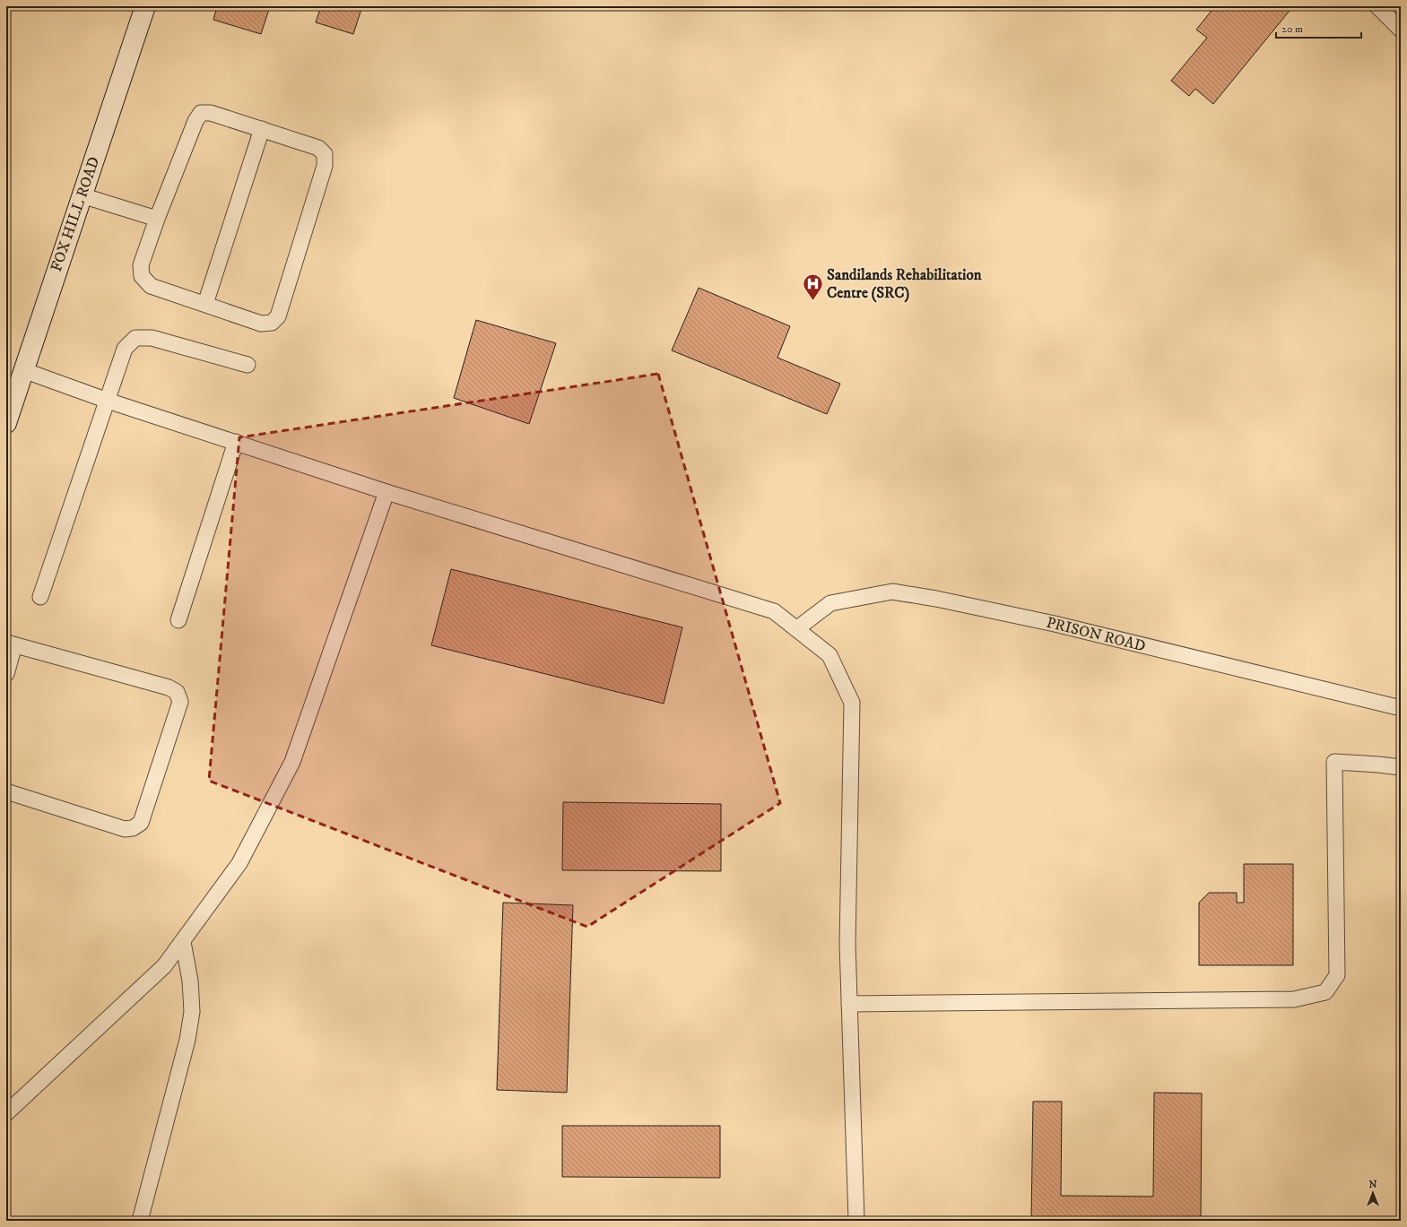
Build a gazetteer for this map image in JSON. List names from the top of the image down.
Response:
{
  "streets": {
    "main road": ["FOX HILL ROAD"],
    "lane": ["PRISON ROAD"]
  },
  "places": {
    "hospital": ["Sandilands Rehabilitation Centre (SRC)"]
  },
  "scale_bar": "20 m",
  "north": "top"
}
